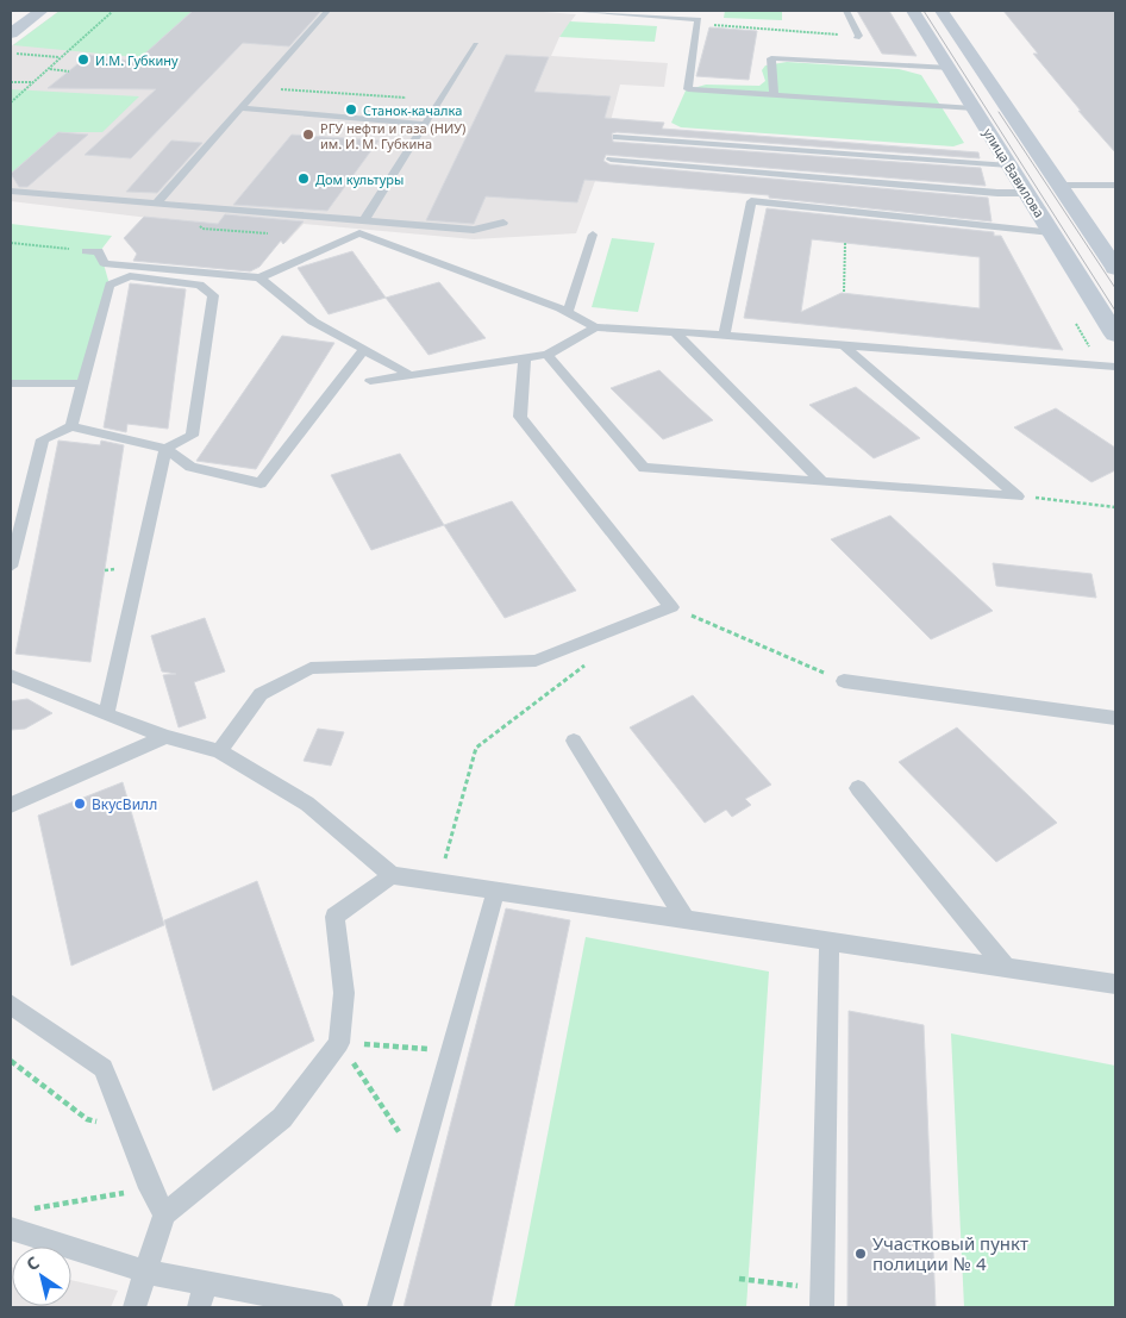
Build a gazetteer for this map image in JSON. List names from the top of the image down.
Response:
{
  "streets": {
    "main road": ["улица Вавилова"]
  },
  "places": [
    "И.М. Губкину",
    "Cтанок-качалка",
    "РГУ нефти и газа (НИУ) им. И. М. Губкина",
    "Дом культуры",
    "ВкусВилл",
    "Участковый пункт полиции № 4"
  ],
  "north": "top left"
}
